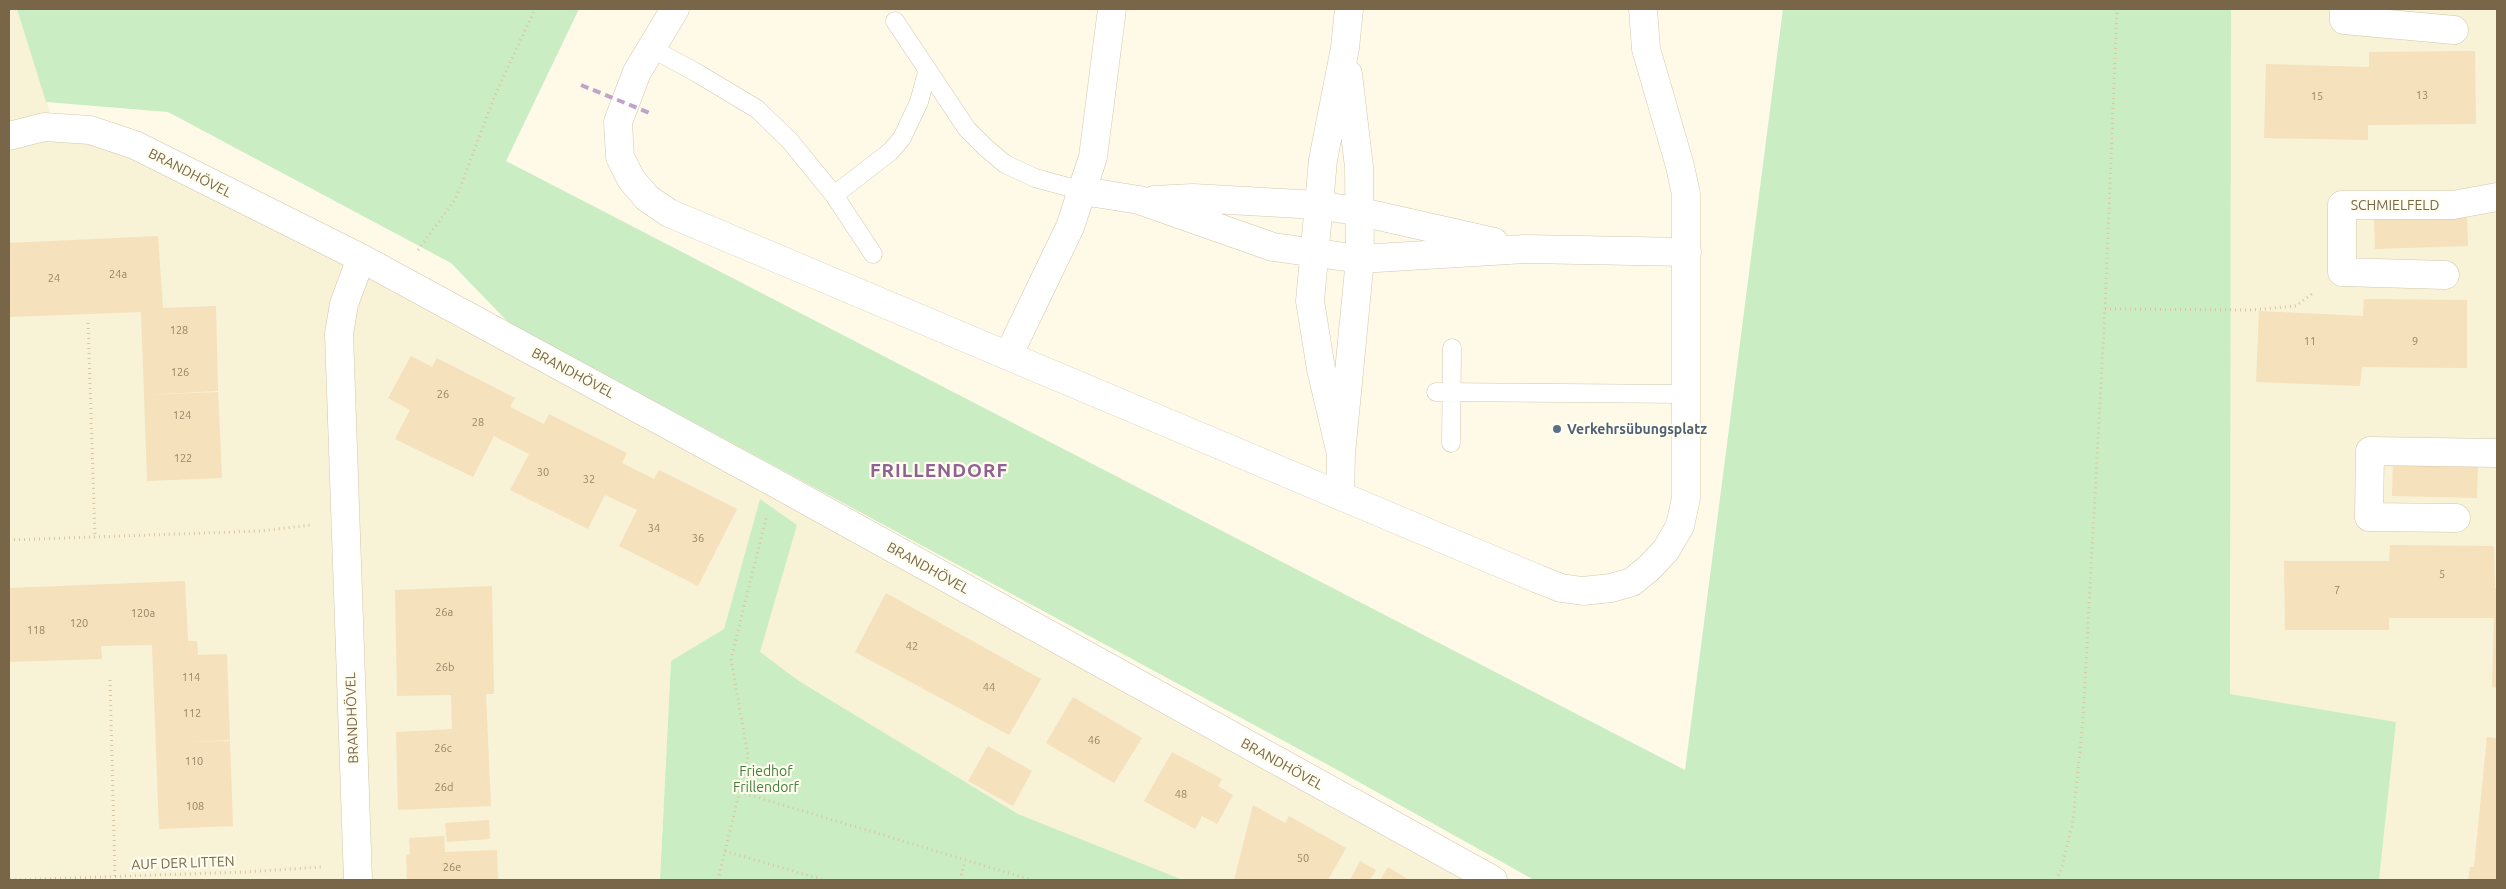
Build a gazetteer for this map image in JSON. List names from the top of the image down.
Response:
{
  "streets": {
    "street": ["BRANDHÖVEL", "SCHMIELFELD"],
    "path": ["AUF DER LITTEN"]
  },
  "crossings": [
    ["BRANDHÖVEL", "AUF DER LITTEN"]
  ],
  "districts": ["FRILLENDORF"],
  "parks": ["Friedhof Frillendorf"],
  "places": ["Verkehrsübungsplatz"],
  "house_numbers": [
    "13",
    "15",
    "24a",
    "24",
    "128",
    "11",
    "9",
    "126",
    "26",
    "124",
    "28",
    "122",
    "30",
    "32",
    "34",
    "36",
    "5",
    "7",
    "26a",
    "120a",
    "120",
    "118",
    "42",
    "26b",
    "114",
    "44",
    "112",
    "46",
    "26c",
    "110",
    "26d",
    "48",
    "108",
    "50",
    "26e"
  ]
}
